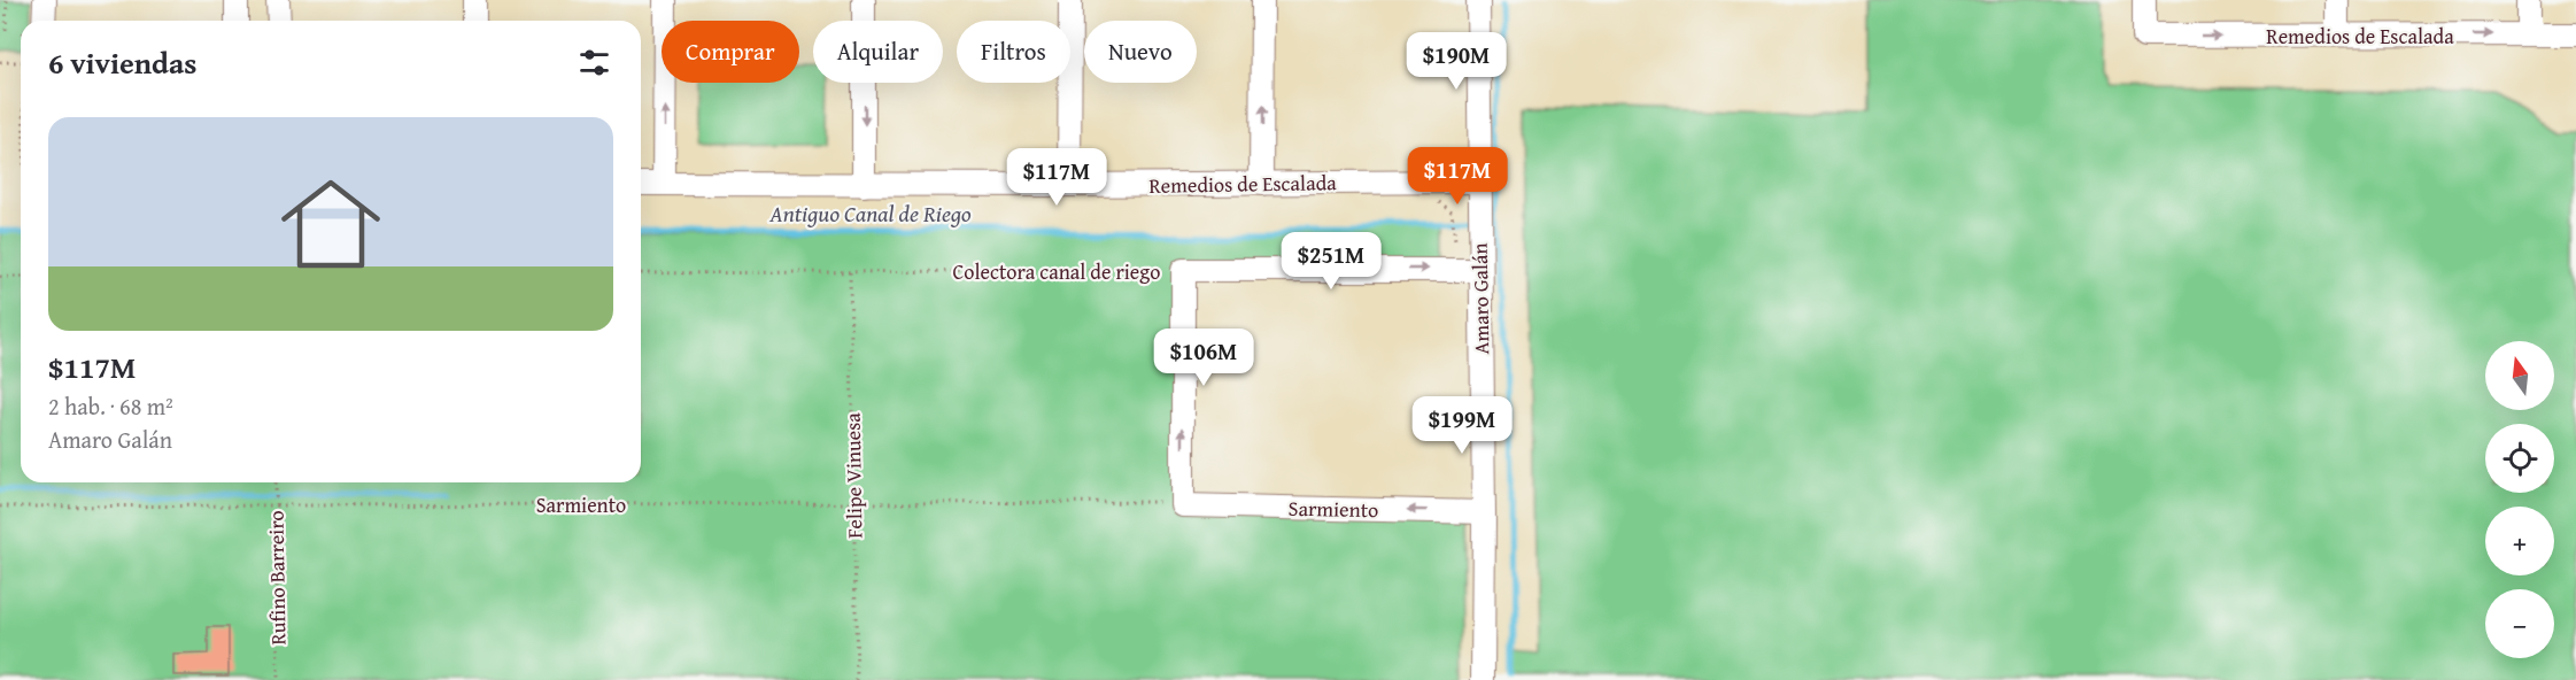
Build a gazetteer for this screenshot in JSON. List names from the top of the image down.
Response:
{
  "streets": {
    "street": [
      "Remedios de Escalada",
      "Colectora canal de riego",
      "Amaro Galán",
      "Sarmiento"
    ],
    "path": ["Felipe Vinuesa", "Rufino Barreiro"]
  },
  "crossings": [
    ["Remedios de Escalada", "Amaro Galán"],
    ["Colectora canal de riego", "Amaro Galán"],
    ["Colectora canal de riego", "Felipe Vinuesa"],
    ["Amaro Galán", "Sarmiento"],
    ["Felipe Vinuesa", "Sarmiento"]
  ],
  "one_way": ["Colectora canal de riego"],
  "water": ["Antiguo Canal de Riego"],
  "north": "top",
  "page": {
    "chip": [
      "Comprar",
      "Alquilar",
      "Filtros",
      "Nuevo"
    ],
    "heading": "6 viviendas",
    "price": [
      "$190M",
      "$117M",
      "$117M",
      "$251M",
      "$106M",
      "$199M"
    ],
    "list": [
      {
        "name": "$117M",
        "note": "2 hab. · 68 m² · Amaro Galán"
      }
    ],
    "map_buttons": ["+", "−"]
  }
}
